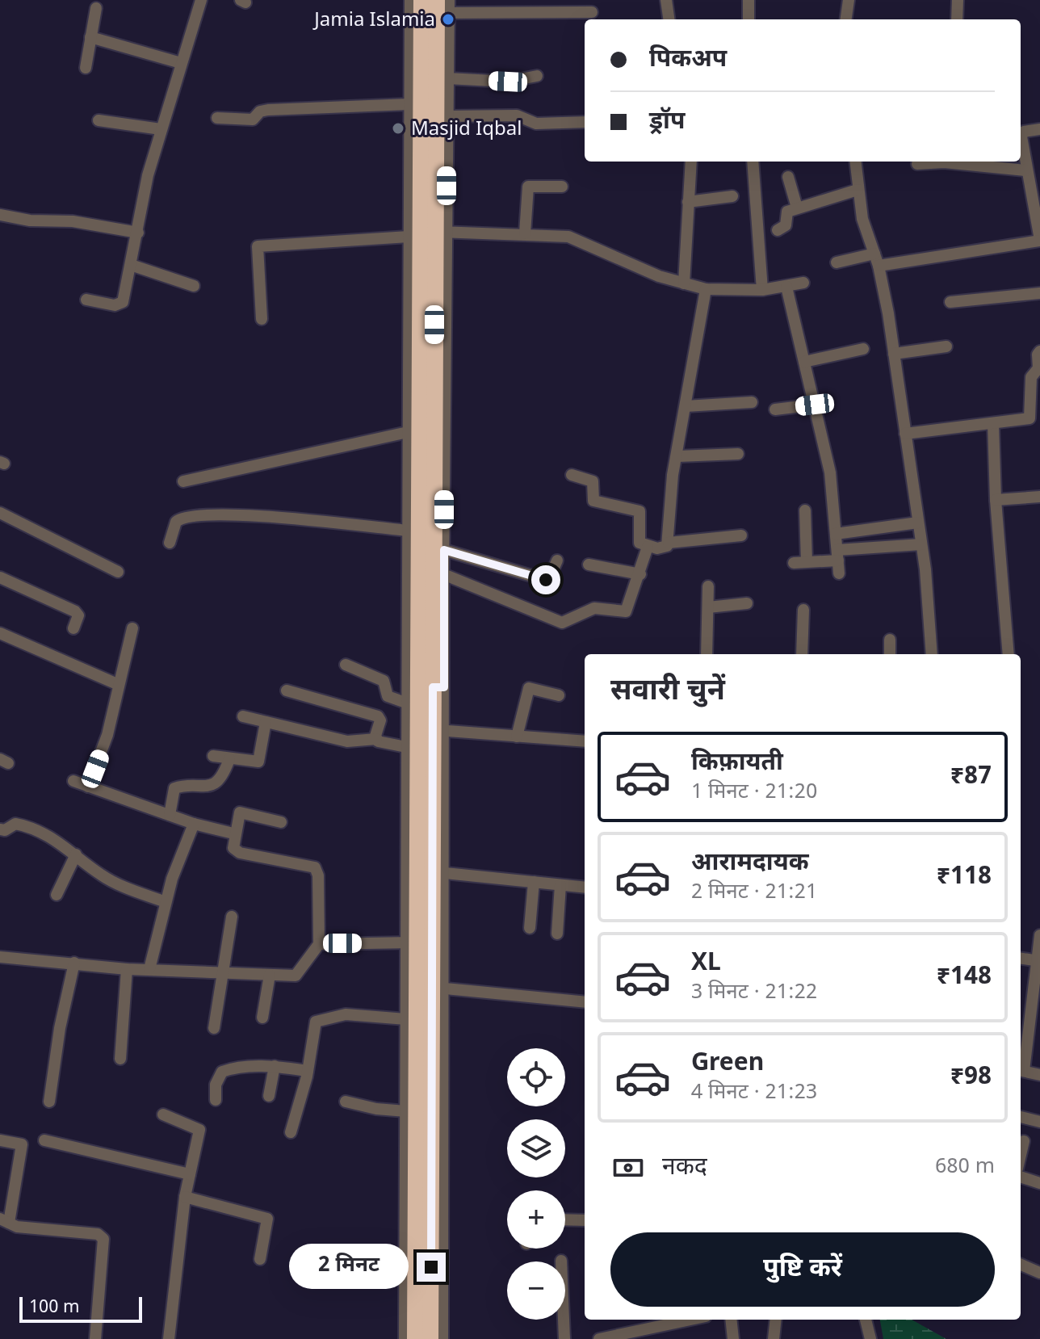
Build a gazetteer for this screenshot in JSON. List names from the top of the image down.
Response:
{
  "places": ["Jamia Islamia", "Masjid Iqbal"],
  "scale_bar": "100 m",
  "page": {
    "banner": ["पिकअप", "ड्रॉप"],
    "heading": "सवारी चुनें",
    "list": [
      {
        "name": "किफ़ायती",
        "note": "1 मिनट · 21:20",
        "value": "₹87"
      },
      {
        "name": "आरामदायक",
        "note": "2 मिनट · 21:21",
        "value": "₹118"
      },
      {
        "name": "XL",
        "note": "3 मिनट · 21:22",
        "value": "₹148"
      },
      {
        "name": "Green",
        "note": "4 मिनट · 21:23",
        "value": "₹98"
      }
    ],
    "map_buttons": ["+", "−"],
    "pay": ["नकद", "680 m"],
    "buttons": "पुष्टि करें",
    "bubble": "2 मिनट",
    "scale": "100 m"
  }
}
